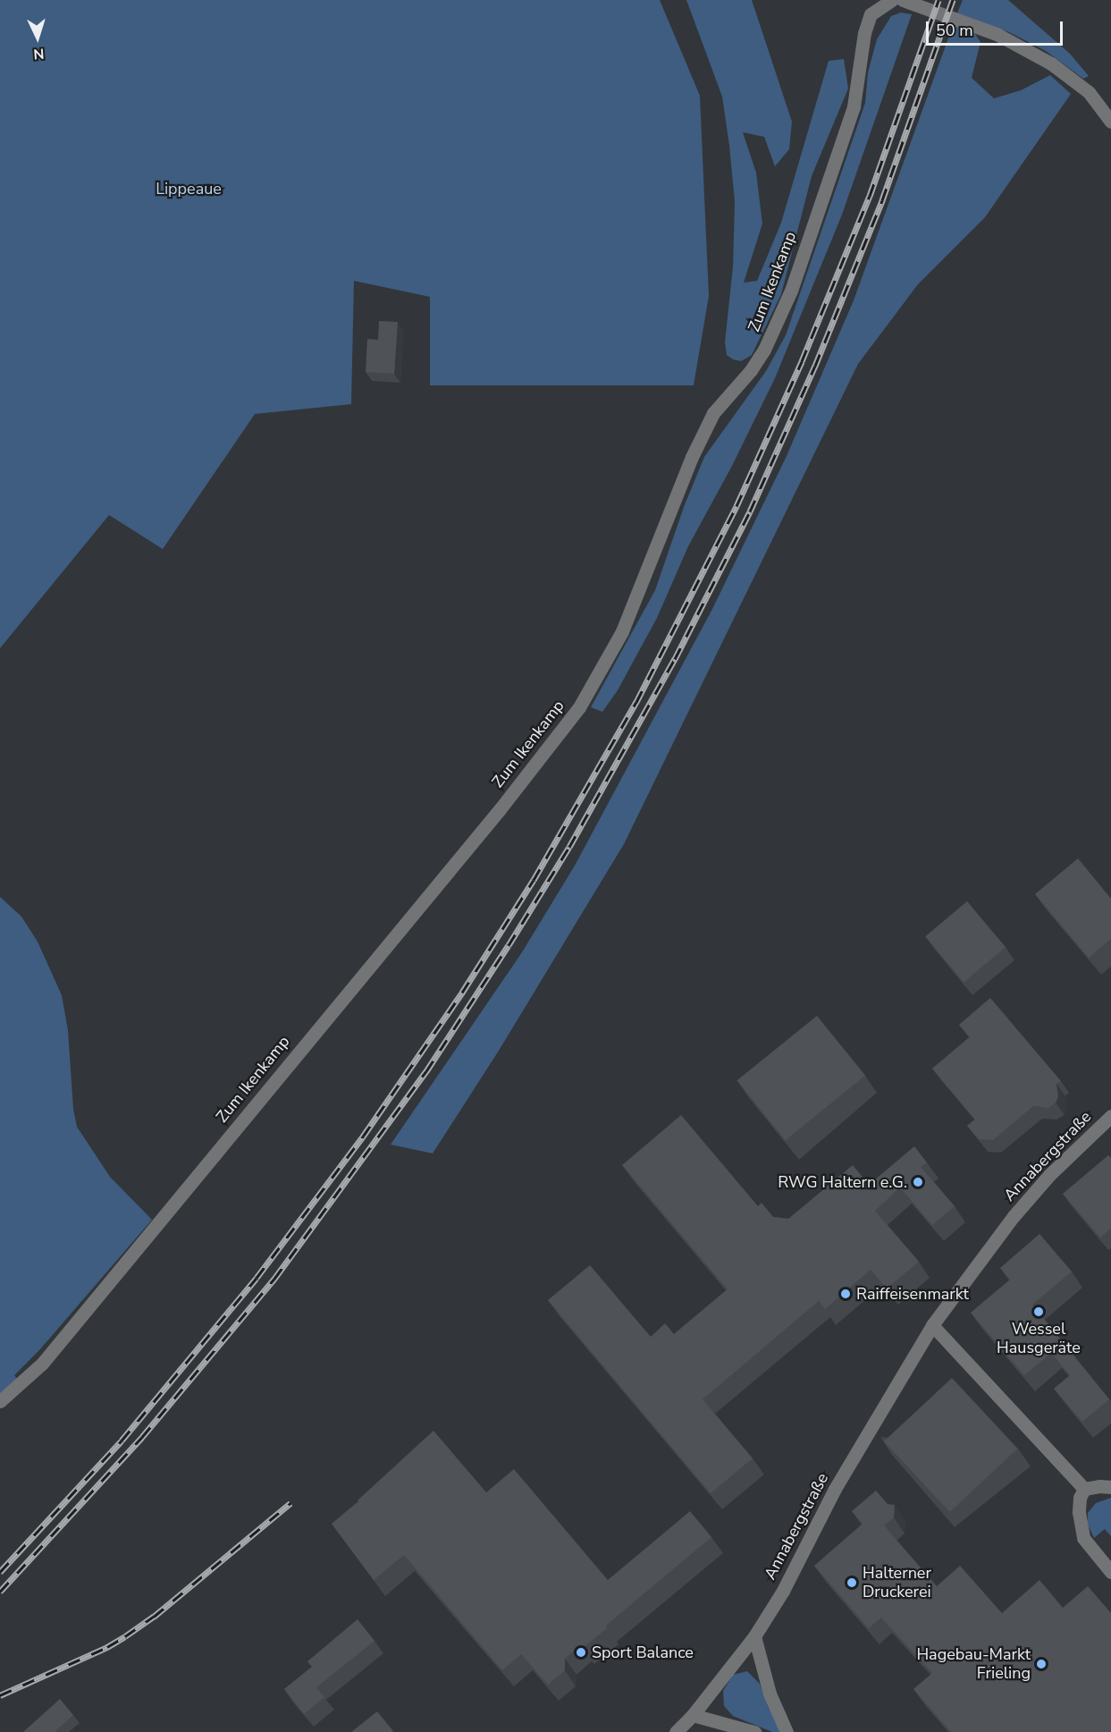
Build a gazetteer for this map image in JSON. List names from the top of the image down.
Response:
{
  "streets": {
    "street": ["Zum Ikenkamp", "Annabergstraße"]
  },
  "parks": ["Lippeaue"],
  "places": [
    "RWG Haltern e.G.",
    "Raiffeisenmarkt",
    "Wessel Hausgeräte",
    "Halterner Druckerei",
    "Sport Balance",
    "Hagebau-Markt Frieling"
  ],
  "scale_bar": "50 m",
  "north": "bottom"
}
